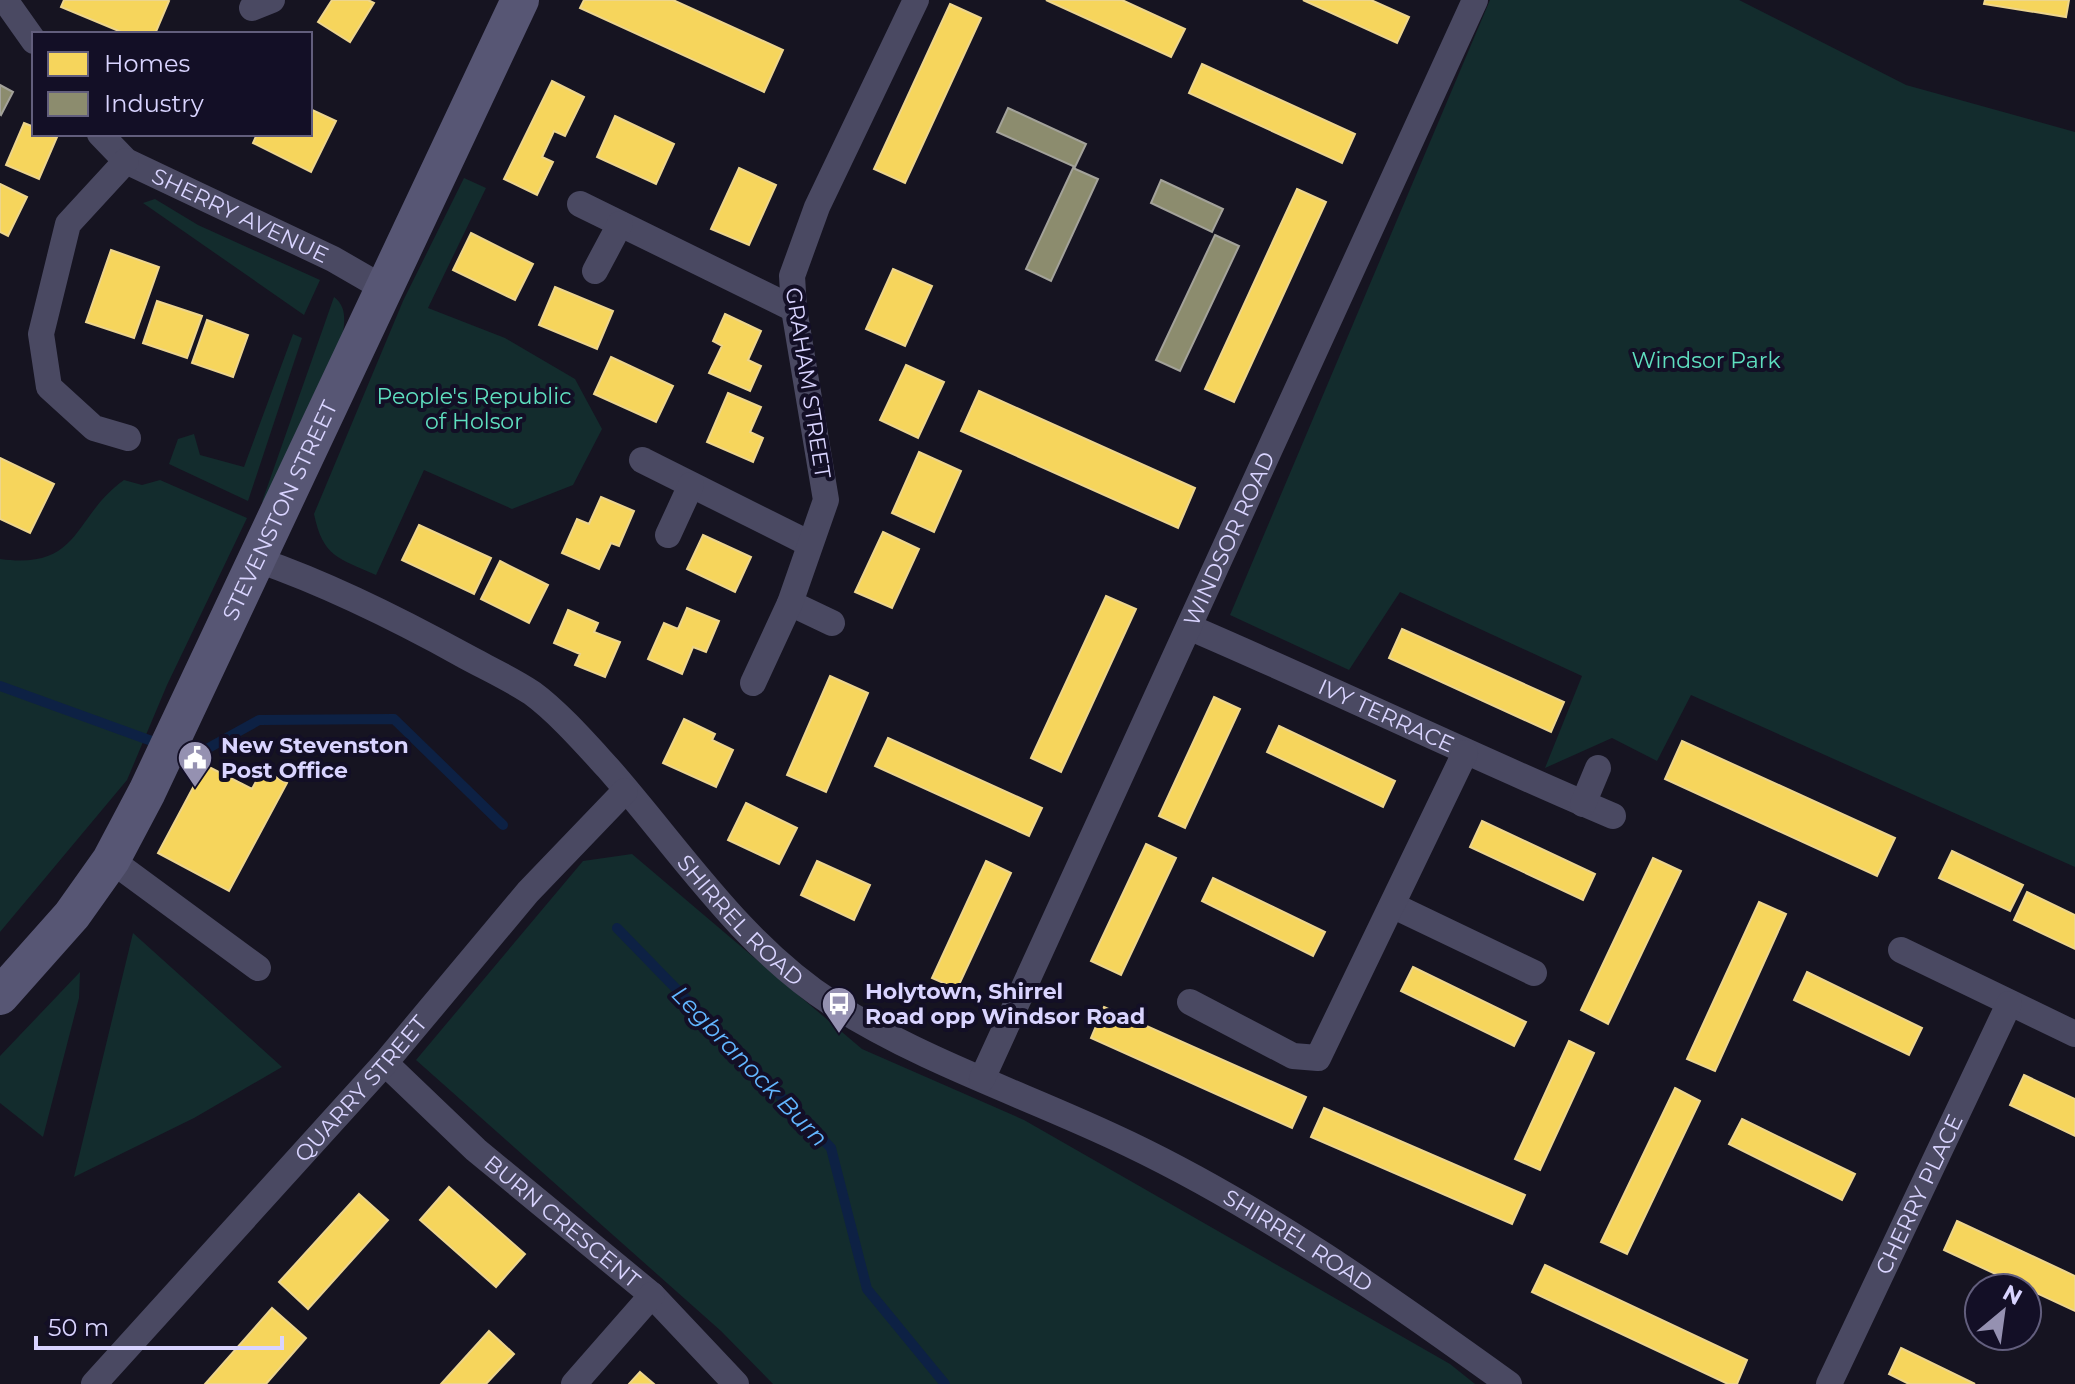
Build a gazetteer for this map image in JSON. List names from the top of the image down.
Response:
{
  "streets": {
    "main road": ["STEVENSTON STREET"],
    "street": [
      "SHERRY AVENUE",
      "GRAHAM STREET",
      "WINDSOR ROAD",
      "IVY TERRACE",
      "SHIRREL ROAD",
      "QUARRY STREET",
      "CHERRY PLACE",
      "BURN CRESCENT"
    ]
  },
  "crossings": [
    ["SHERRY AVENUE", "STEVENSTON STREET"],
    ["STEVENSTON STREET", "SHIRREL ROAD"],
    ["WINDSOR ROAD", "IVY TERRACE"],
    ["WINDSOR ROAD", "SHIRREL ROAD"],
    ["SHIRREL ROAD", "QUARRY STREET"],
    ["QUARRY STREET", "BURN CRESCENT"]
  ],
  "water": ["Legbranock Burn"],
  "parks": ["Windsor Park", "People's Republic of Holsor"],
  "places": {
    "public building": ["New Stevenston Post Office"],
    "bus stop": ["Holytown, Shirrel Road opp Windsor Road"]
  },
  "legend": ["Homes", "Industry"],
  "scale_bar": "50 m",
  "north": "top right"
}
